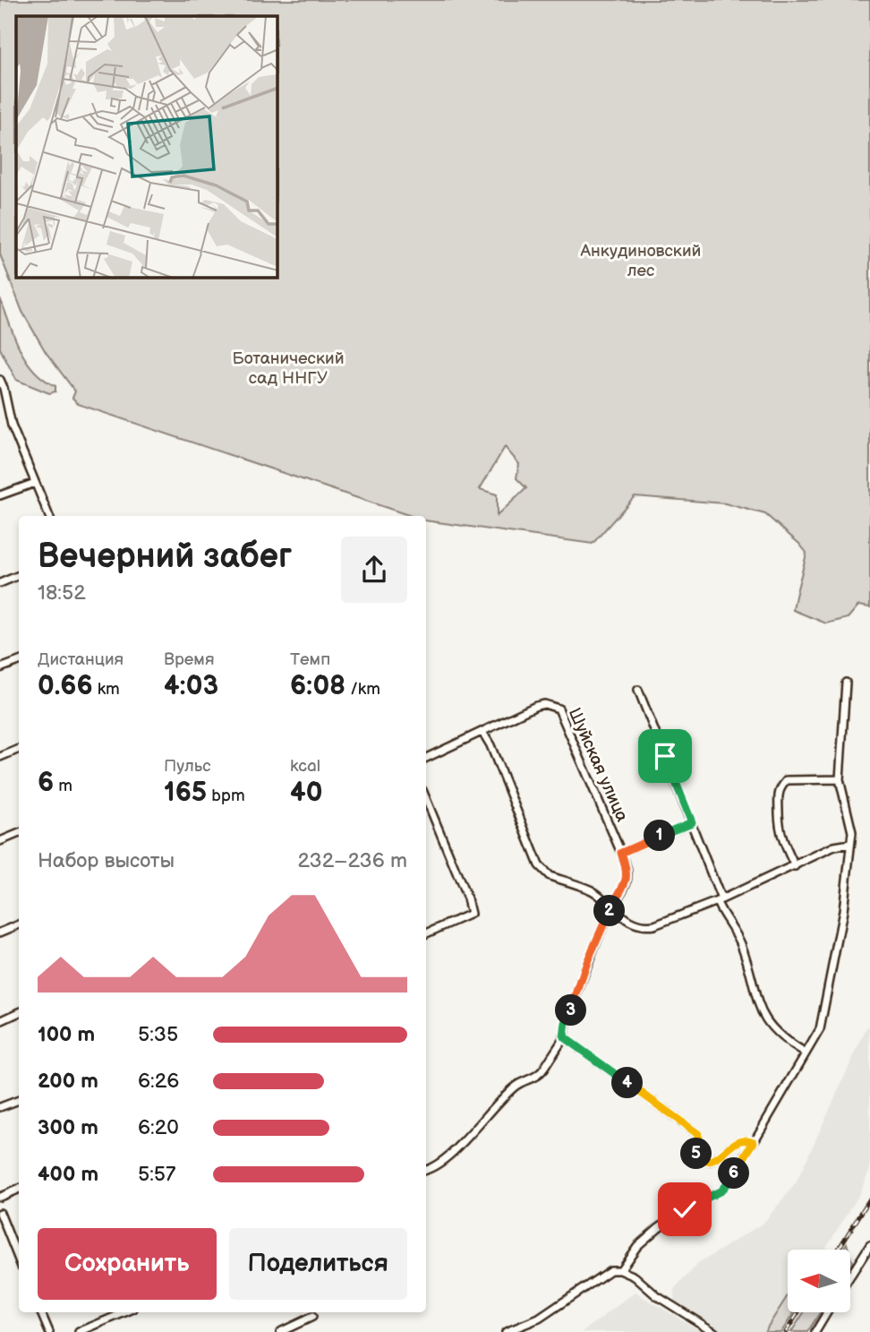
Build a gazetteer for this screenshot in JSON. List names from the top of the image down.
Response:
{
  "streets": {
    "street": ["Шуйская улица"]
  },
  "parks": ["Анкудиновский лес", "Ботанический сад ННГУ"],
  "north": "left",
  "page": {
    "heading": ["Вечерний забег", "18:52"],
    "stats": [
      ["Дистанция", "0.66 km"],
      ["Время", "4:03"],
      ["Темп", "6:08 /km"],
      ["6 m"],
      ["Пульс", "165 bpm"],
      ["kcal", "40"]
    ],
    "pins": [
      "1",
      "2",
      "3",
      "4",
      "5",
      "6"
    ],
    "chart": ["Набор высоты", "232–236 m"],
    "list": [
      {
        "name": "100 m",
        "note": "5:35"
      },
      {
        "name": "200 m",
        "note": "6:26"
      },
      {
        "name": "300 m",
        "note": "6:20"
      },
      {
        "name": "400 m",
        "note": "5:57"
      }
    ],
    "buttons": ["Сохранить", "Поделиться"]
  }
}
